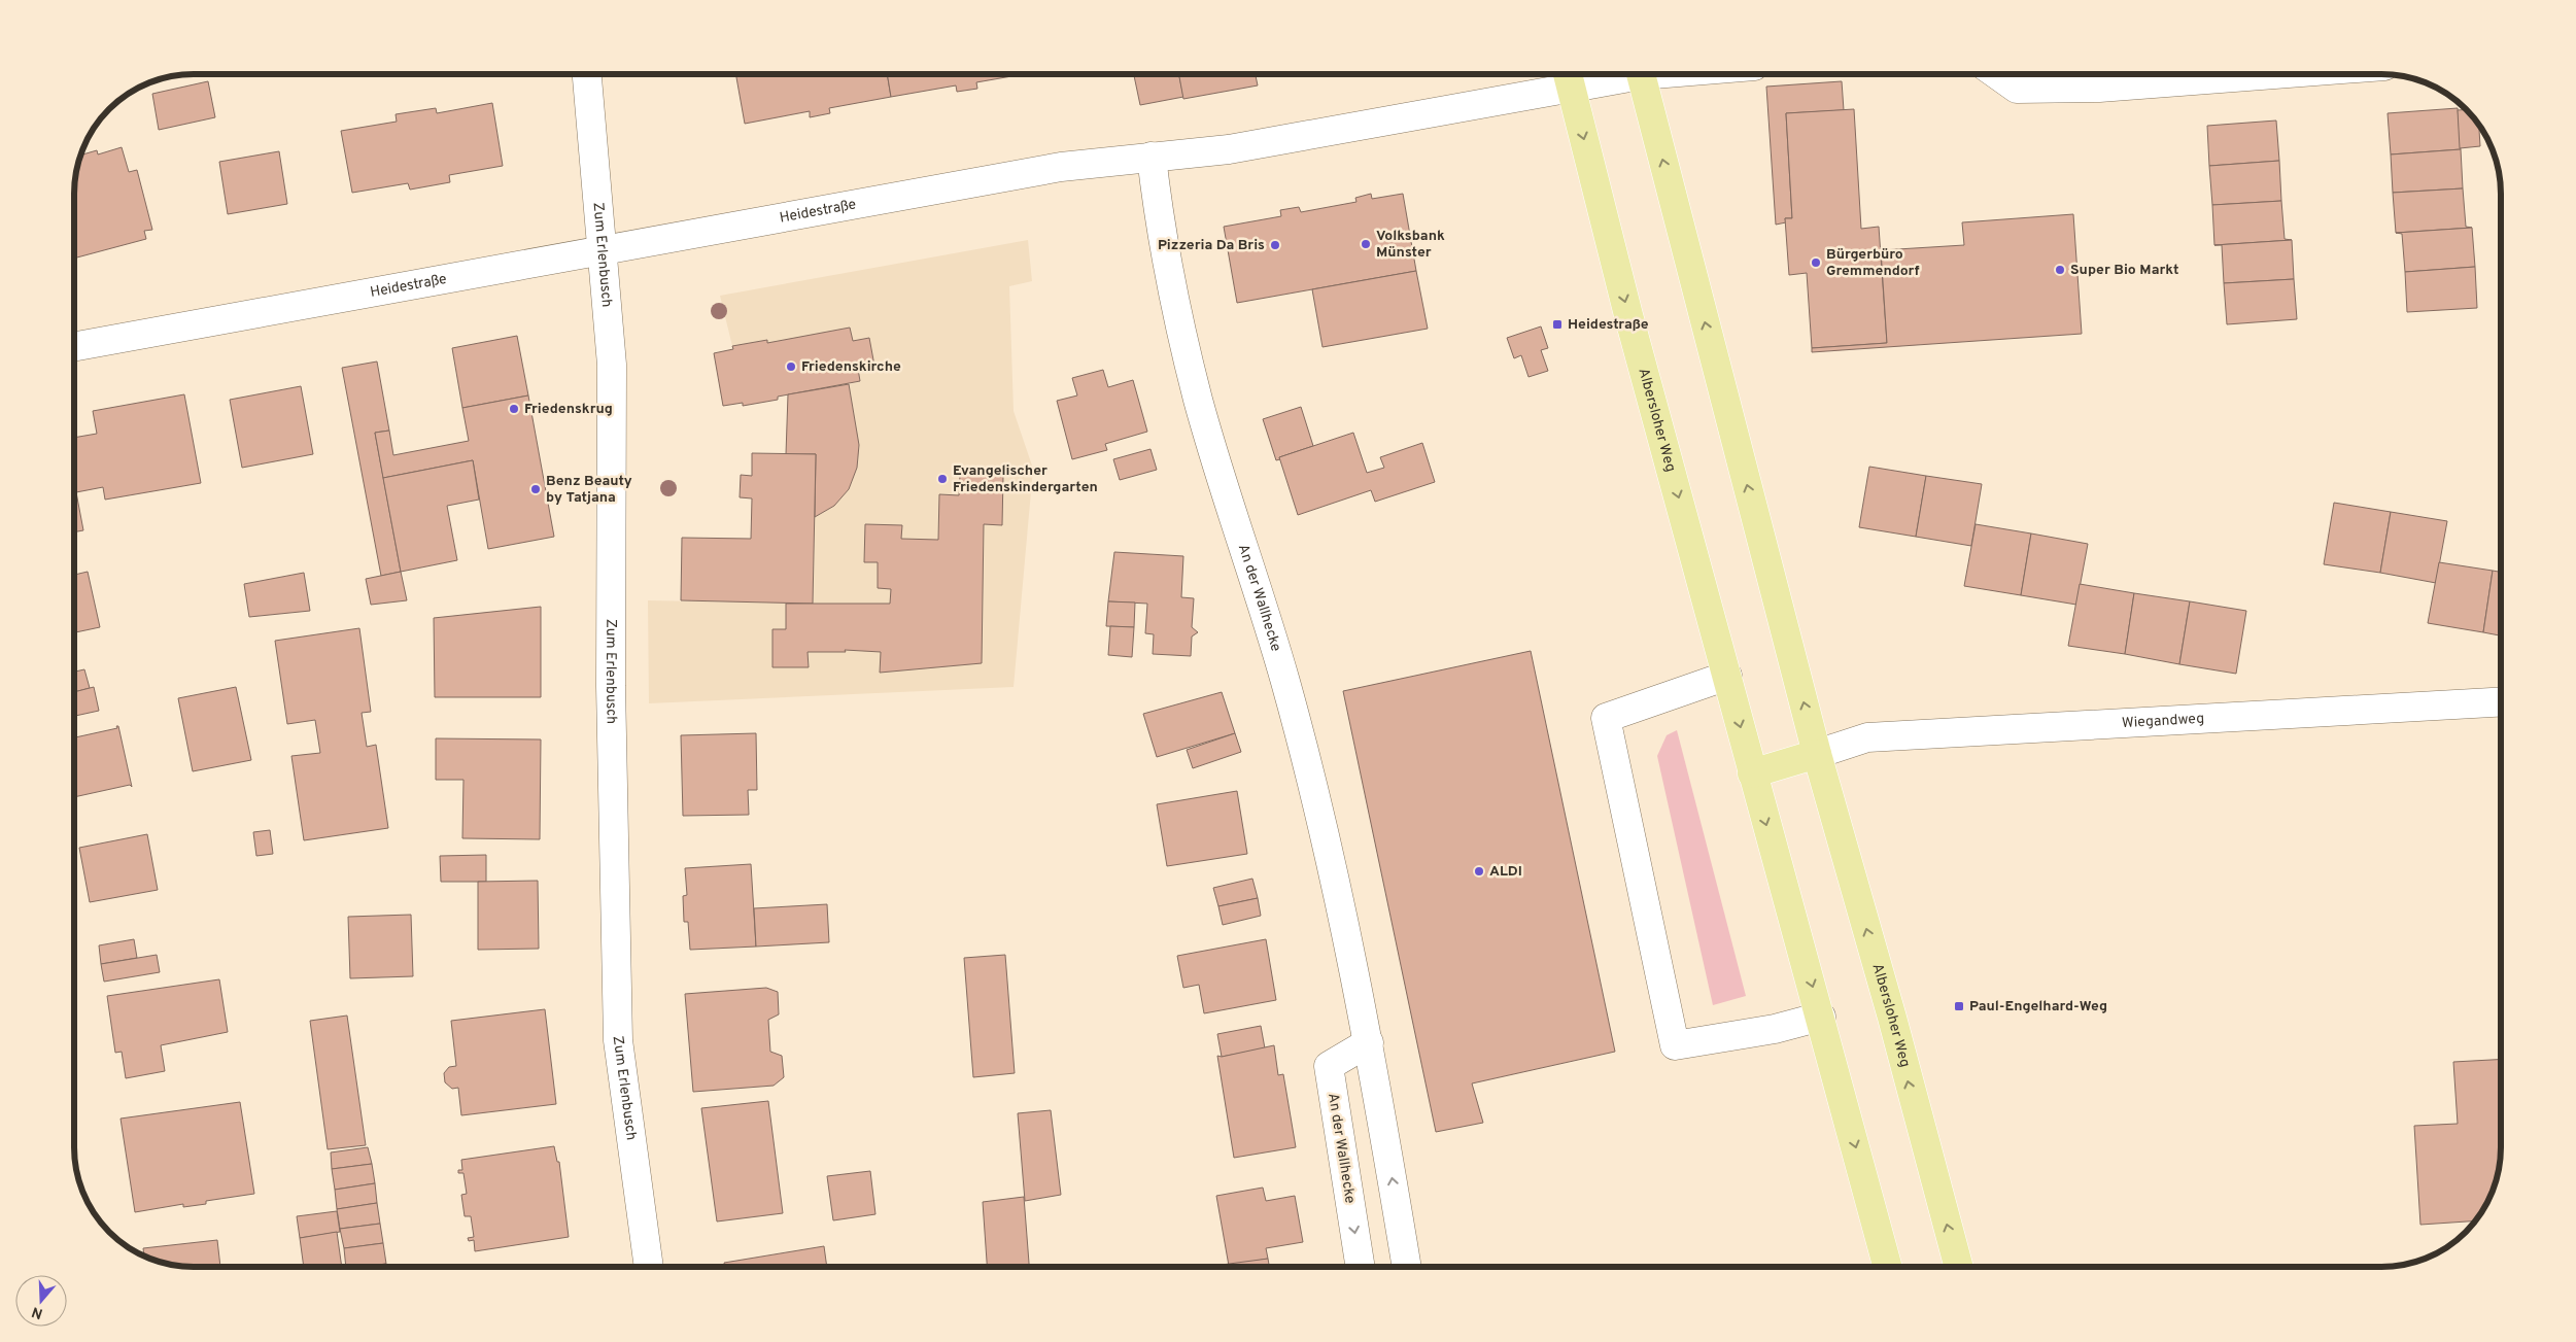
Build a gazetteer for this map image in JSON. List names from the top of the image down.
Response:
{
  "streets": {
    "main road": ["Albersloher Weg"],
    "street": [
      "Heidestraße",
      "Zum Erlenbusch",
      "An der Wallhecke",
      "Wiegandweg"
    ]
  },
  "crossings": [
    ["Heidestraße", "Zum Erlenbusch"],
    ["Heidestraße", "Albersloher Weg"],
    ["Heidestraße", "An der Wallhecke"],
    ["Albersloher Weg", "Wiegandweg"]
  ],
  "places": {
    "other": [
      "Volksbank Münster",
      "Pizzeria Da Bris",
      "Bürgerbüro Gremmendorf",
      "Super Bio Markt",
      "Friedenskirche",
      "Friedenskrug",
      "Evangelischer Friedenskindergarten",
      "Benz Beauty by Tatjana",
      "ALDI"
    ],
    "transit": ["Heidestraße", "Paul-Engelhard-Weg"]
  },
  "north": "bottom"
}
